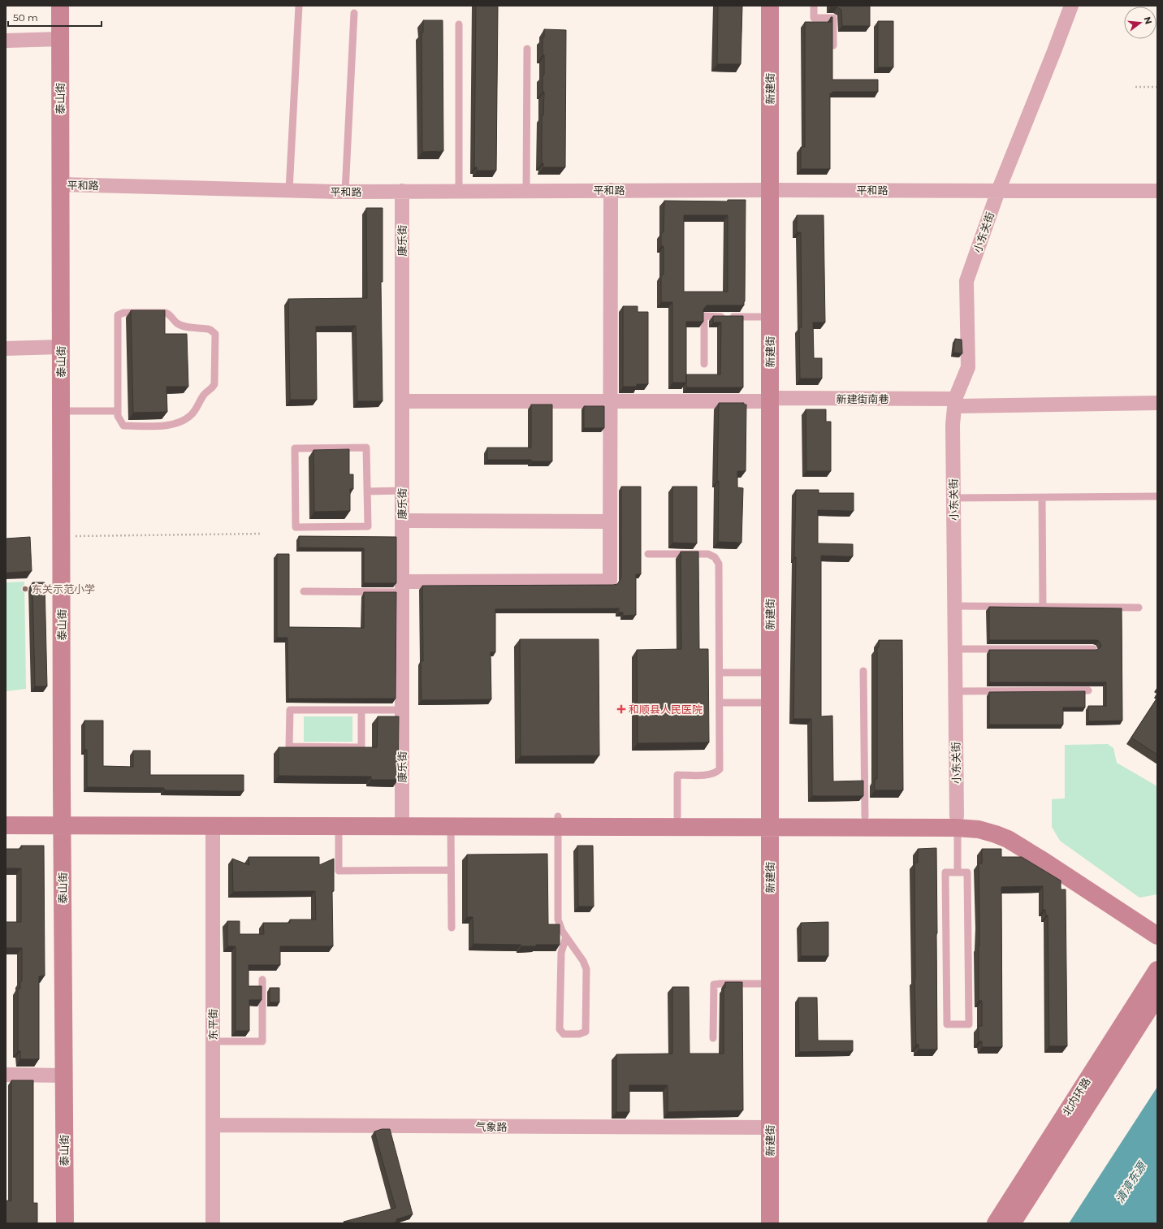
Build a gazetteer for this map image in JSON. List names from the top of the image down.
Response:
{
  "streets": {
    "main road": ["新建街", "泰山街", "北内环路"],
    "street": [
      "平和路",
      "小东关街",
      "康乐街",
      "新建街南巷",
      "东平街",
      "气象路"
    ]
  },
  "crossings": [
    ["新建街", "平和路"],
    ["新建街", "新建街南巷"],
    ["新建街", "气象路"],
    ["泰山街", "平和路"],
    ["平和路", "小东关街"],
    ["平和路", "康乐街"],
    ["小东关街", "新建街南巷"],
    ["康乐街", "新建街南巷"],
    ["东平街", "气象路"]
  ],
  "water": ["清漳东源"],
  "places": {
    "other": ["东关示范小学"],
    "health": ["和顺县人民医院"]
  },
  "scale_bar": "50 m",
  "north": "right"
}
